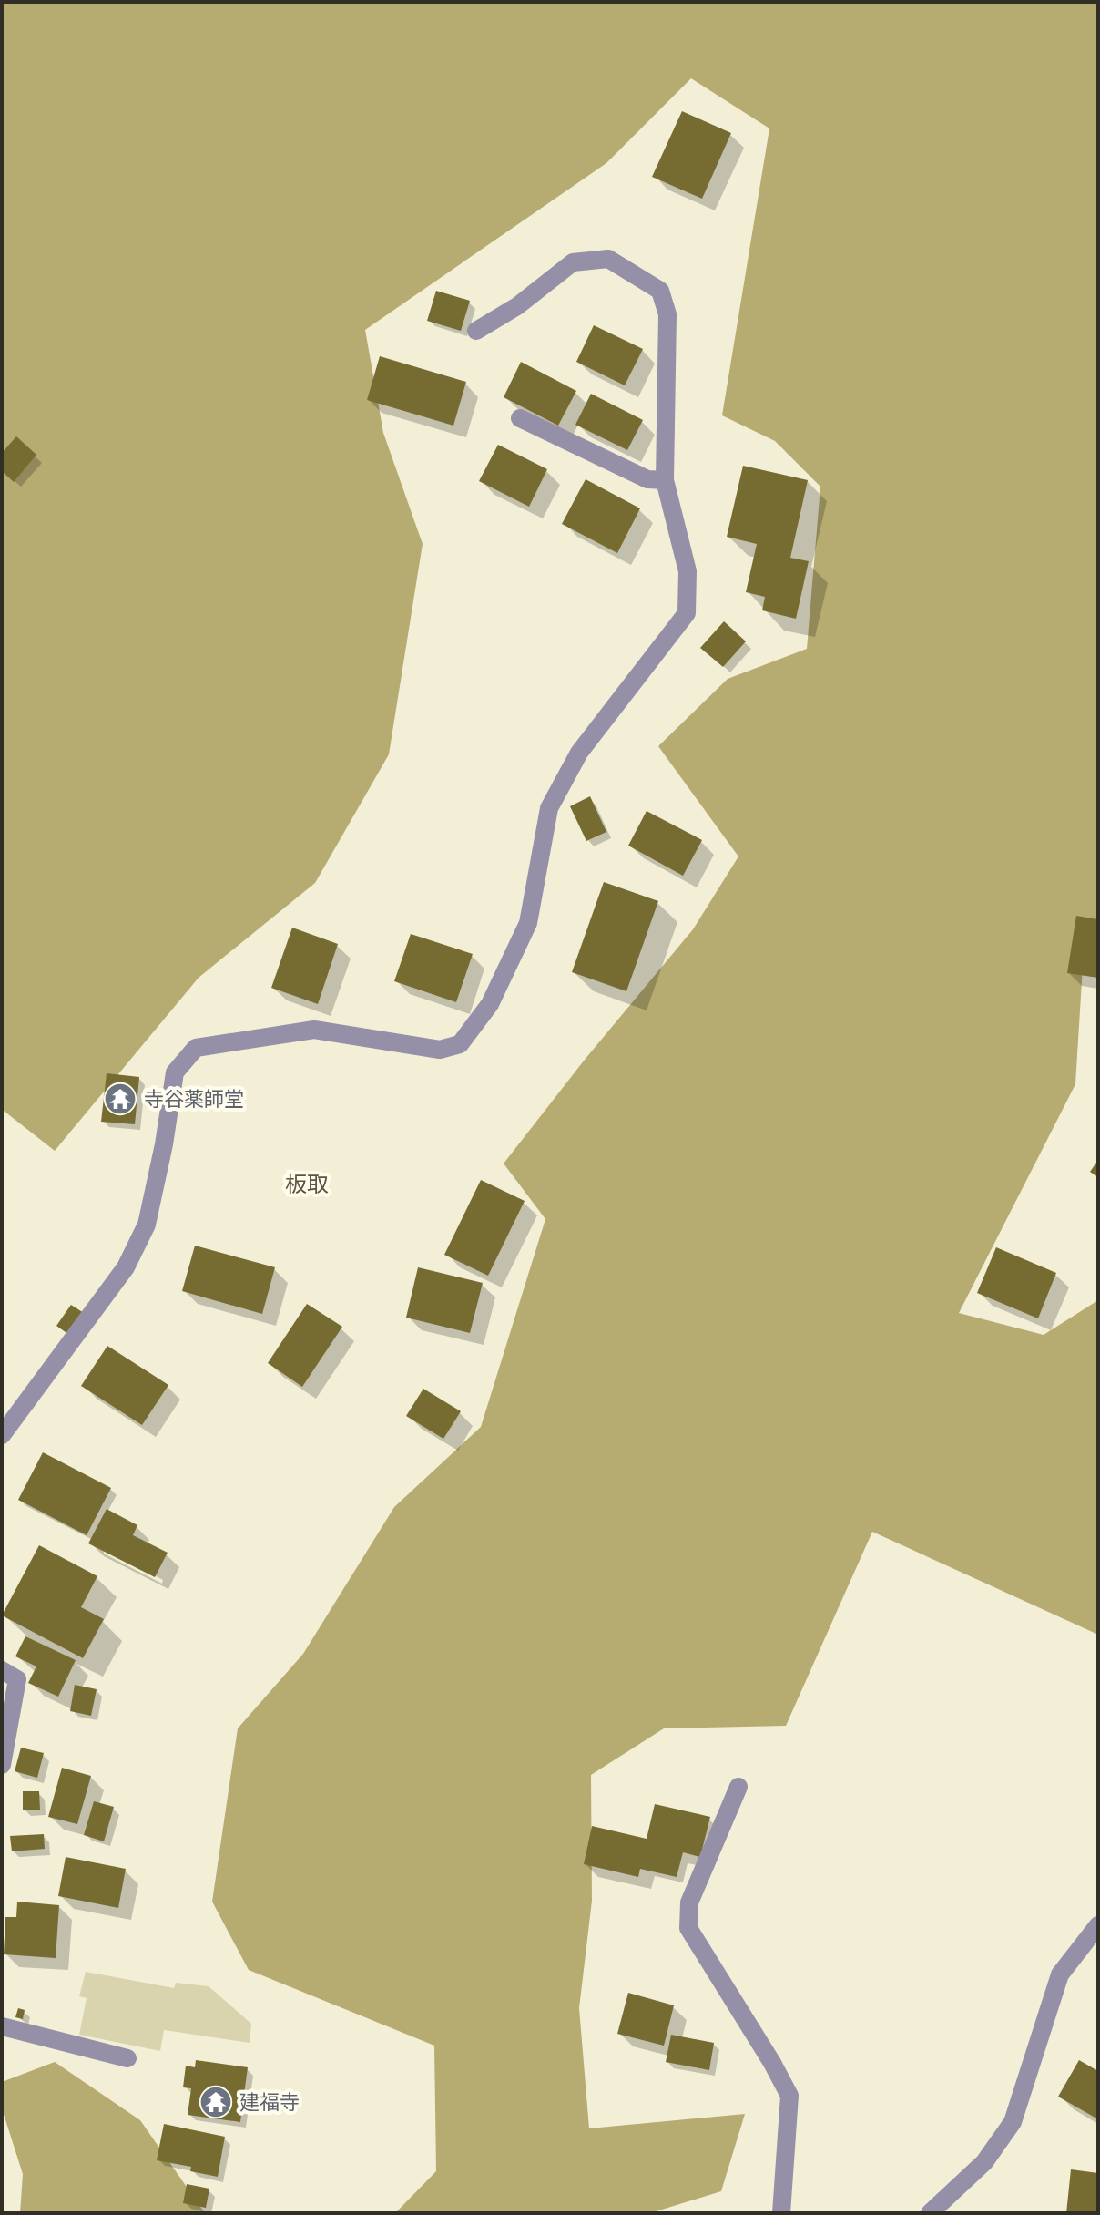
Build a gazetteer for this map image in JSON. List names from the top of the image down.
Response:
{
  "districts": ["板取"],
  "places": {
    "temple": ["寺谷薬師堂", "建福寺"]
  }
}
